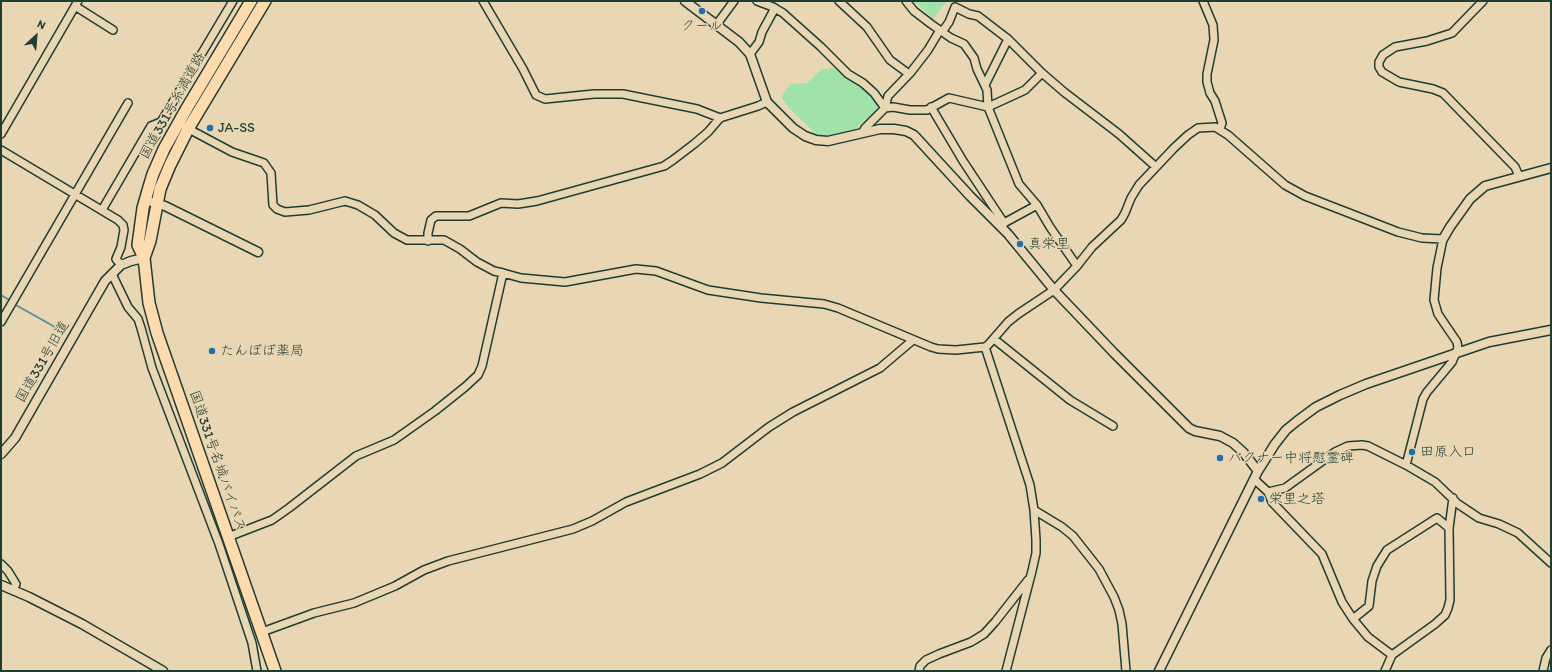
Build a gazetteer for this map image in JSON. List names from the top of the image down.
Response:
{
  "streets": {
    "highway": ["国道331号糸満道路", "国道331号名城バイパス"],
    "street": ["国道331号旧道"]
  },
  "crossings": [
    ["国道331号糸満道路", "国道331号名城バイパス"]
  ],
  "places": [
    "クール",
    "JA-SS",
    "真栄里",
    "たんぽぽ薬局",
    "田原入口",
    "バクナー中将慰霊碑",
    "栄里之塔"
  ],
  "north": "top right"
}
